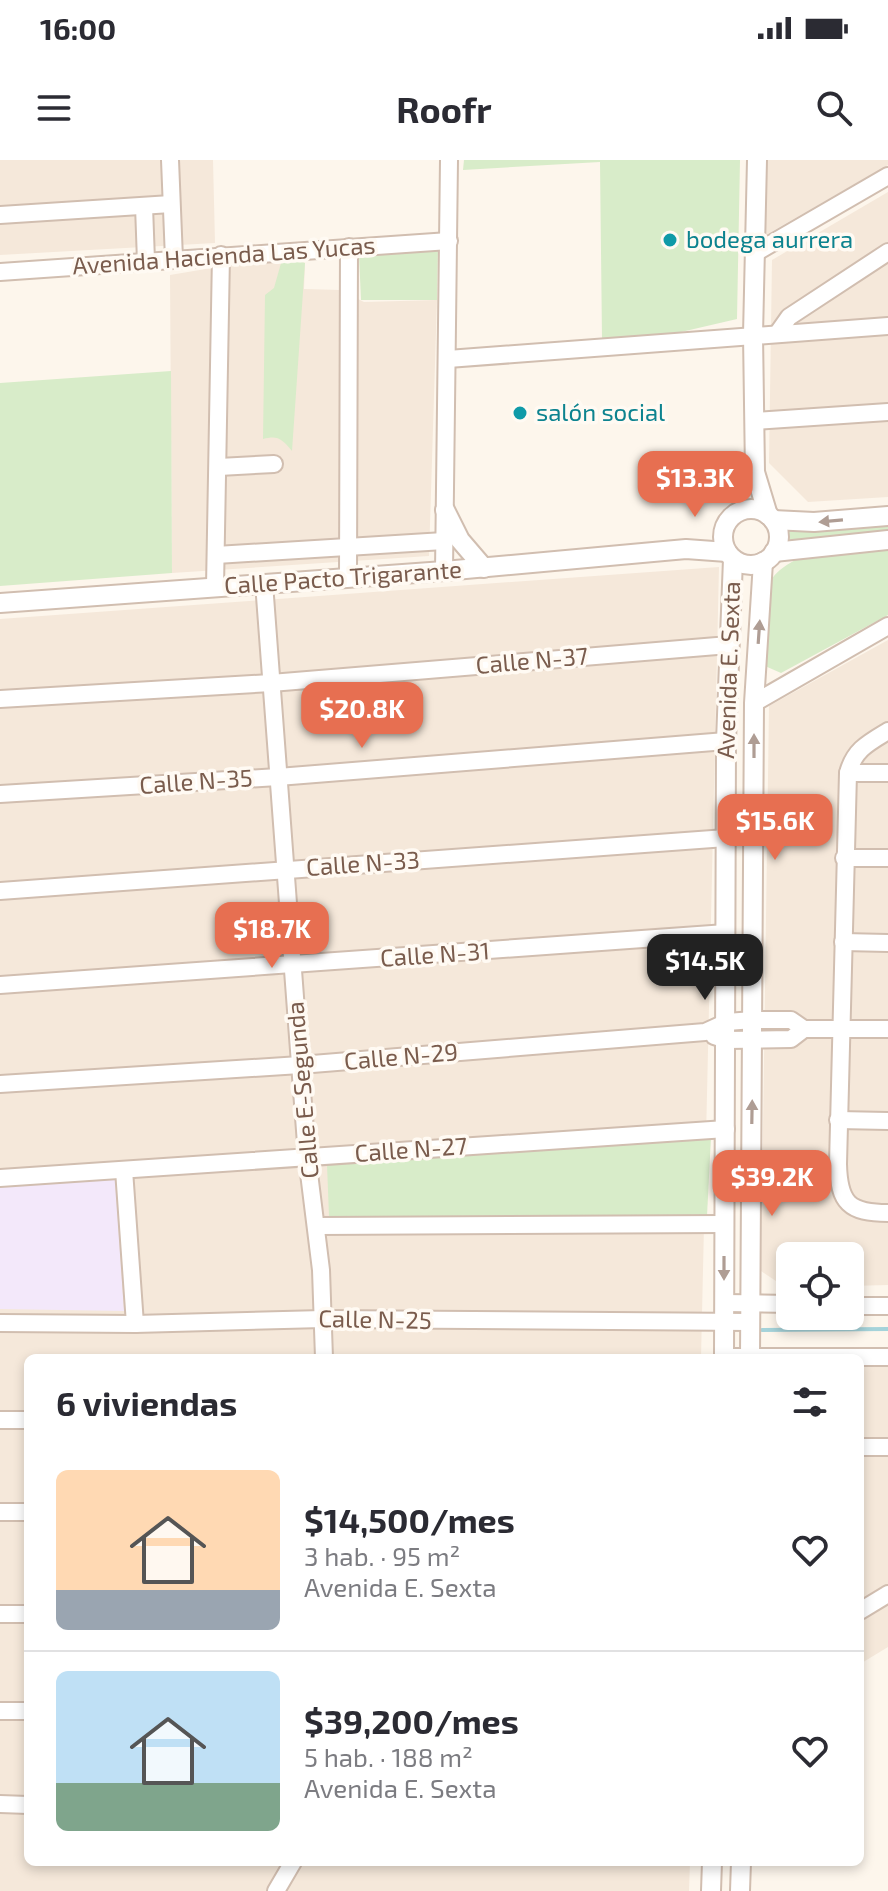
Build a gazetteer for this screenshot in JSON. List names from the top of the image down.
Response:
{
  "streets": {
    "street": [
      "Avenida Hacienda Las Yucas",
      "Calle Pacto Trigarante",
      "Calle N-37",
      "Avenida E. Sexta",
      "Calle N-35",
      "Calle N-33",
      "Calle N-31",
      "Calle N-29",
      "Calle E-Segunda",
      "Calle N-27",
      "Calle N-25"
    ]
  },
  "crossings": [
    ["Calle Pacto Trigarante", "Avenida E. Sexta"],
    ["Calle Pacto Trigarante", "Calle E-Segunda"],
    ["Calle N-37", "Avenida E. Sexta"],
    ["Calle N-37", "Calle E-Segunda"],
    ["Avenida E. Sexta", "Calle N-35"],
    ["Avenida E. Sexta", "Calle N-33"],
    ["Avenida E. Sexta", "Calle N-31"],
    ["Avenida E. Sexta", "Calle N-29"],
    ["Avenida E. Sexta", "Calle N-27"],
    ["Avenida E. Sexta", "Calle N-25"],
    ["Calle N-35", "Calle E-Segunda"],
    ["Calle N-33", "Calle E-Segunda"],
    ["Calle N-31", "Calle E-Segunda"],
    ["Calle N-29", "Calle E-Segunda"],
    ["Calle E-Segunda", "Calle N-27"],
    ["Calle E-Segunda", "Calle N-25"]
  ],
  "places": ["bodega aurrera", "salón social"],
  "page": {
    "status": "16:00",
    "header": "Roofr",
    "price": [
      "$13.3K",
      "$20.8K",
      "$15.6K",
      "$18.7K",
      "$14.5K",
      "$39.2K"
    ],
    "heading": "6 viviendas",
    "list": [
      {
        "name": "$14,500/mes",
        "note": "3 hab. · 95 m² · Avenida E. Sexta"
      },
      {
        "name": "$39,200/mes",
        "note": "5 hab. · 188 m² · Avenida E. Sexta"
      }
    ]
  }
}
